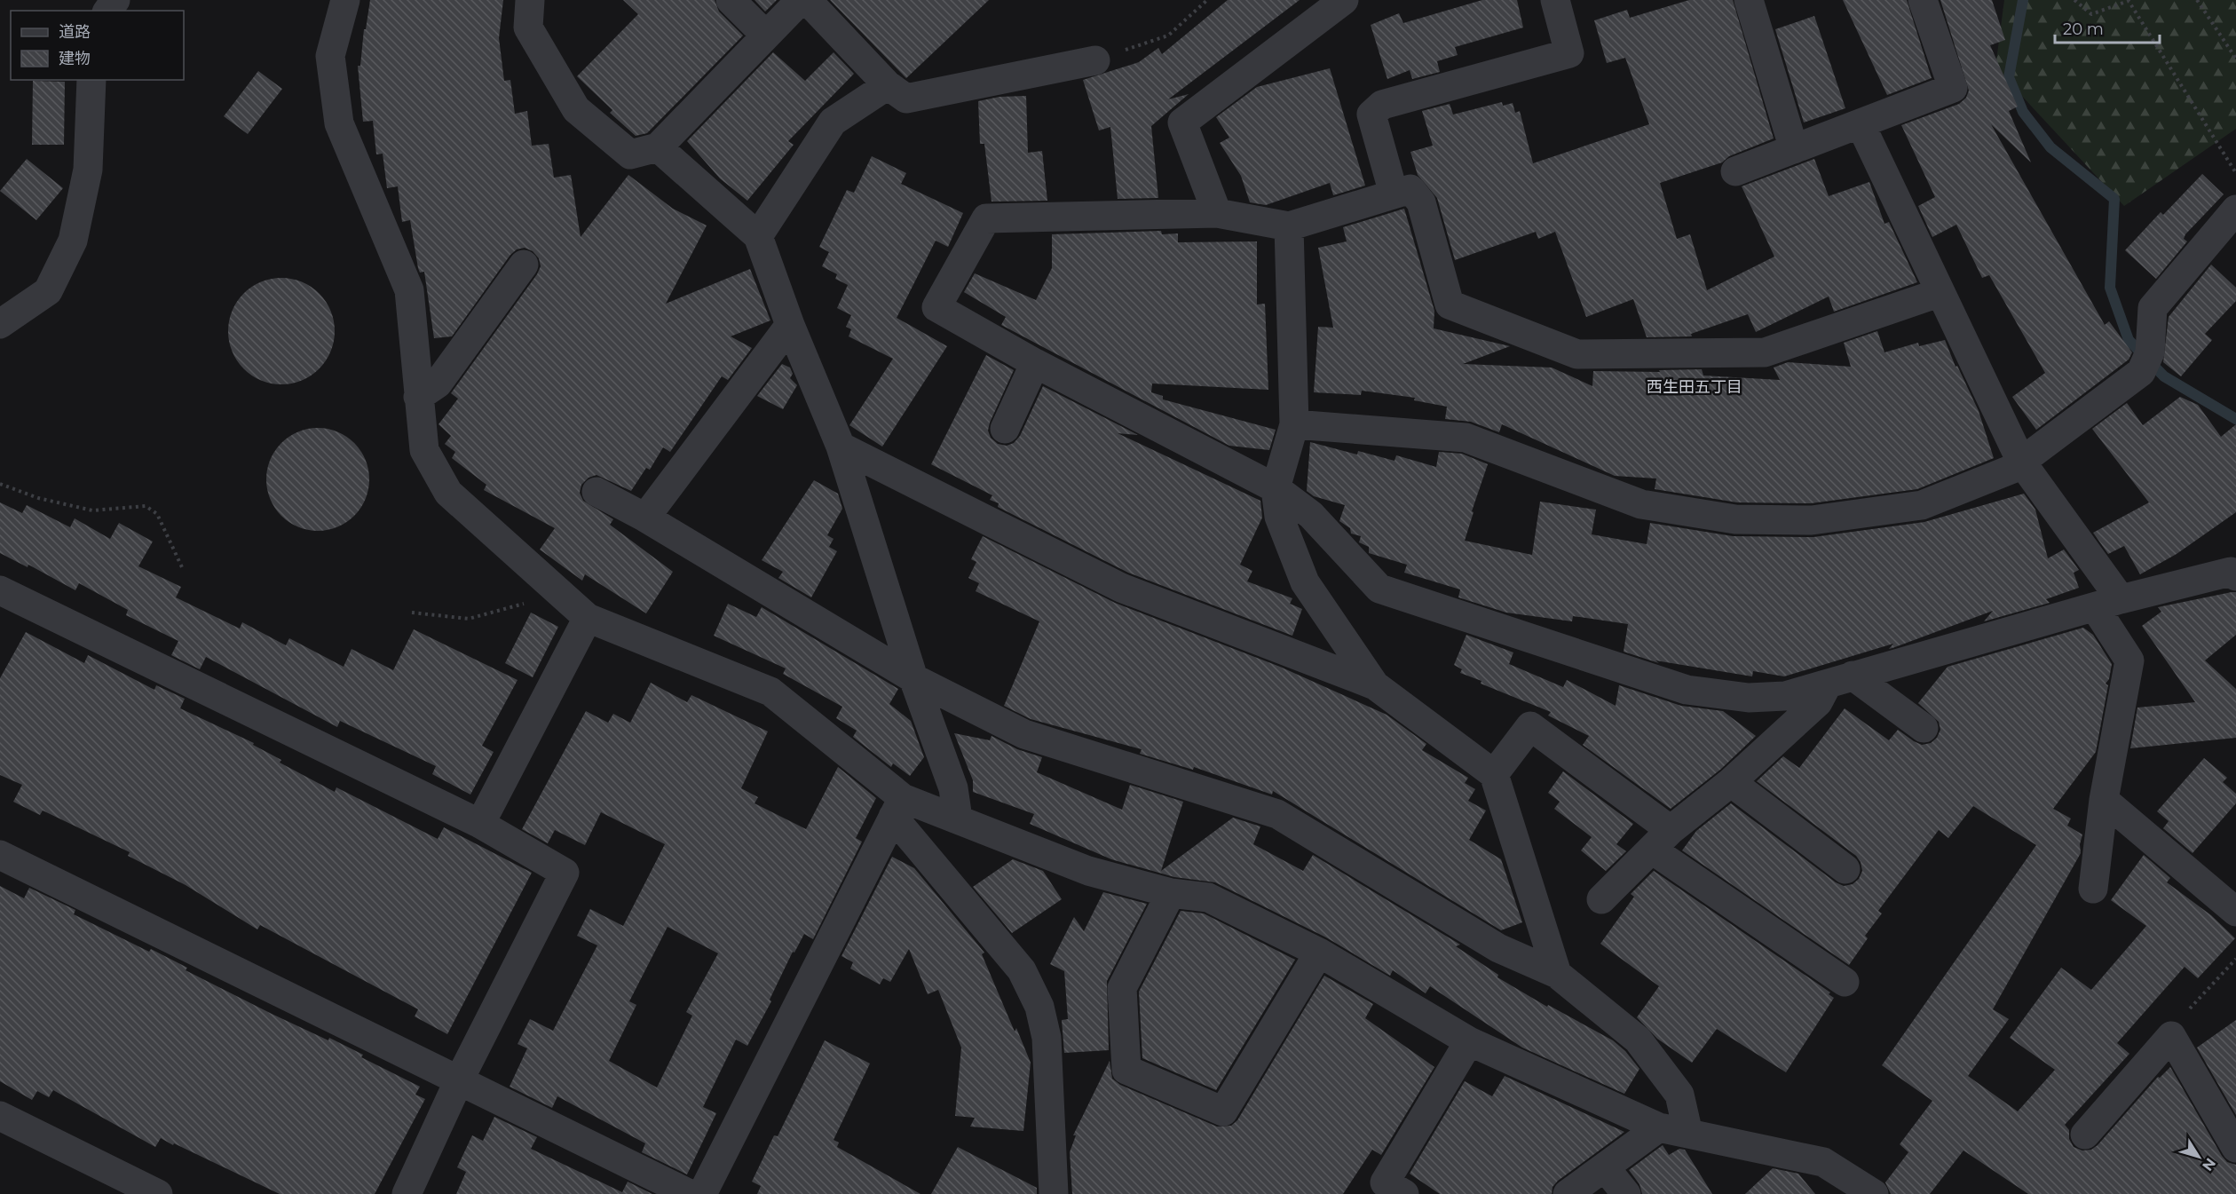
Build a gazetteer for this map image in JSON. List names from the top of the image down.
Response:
{
  "districts": ["西生田五丁目"],
  "legend": ["道路", "建物"],
  "scale_bar": "20 m",
  "north": "bottom right"
}
